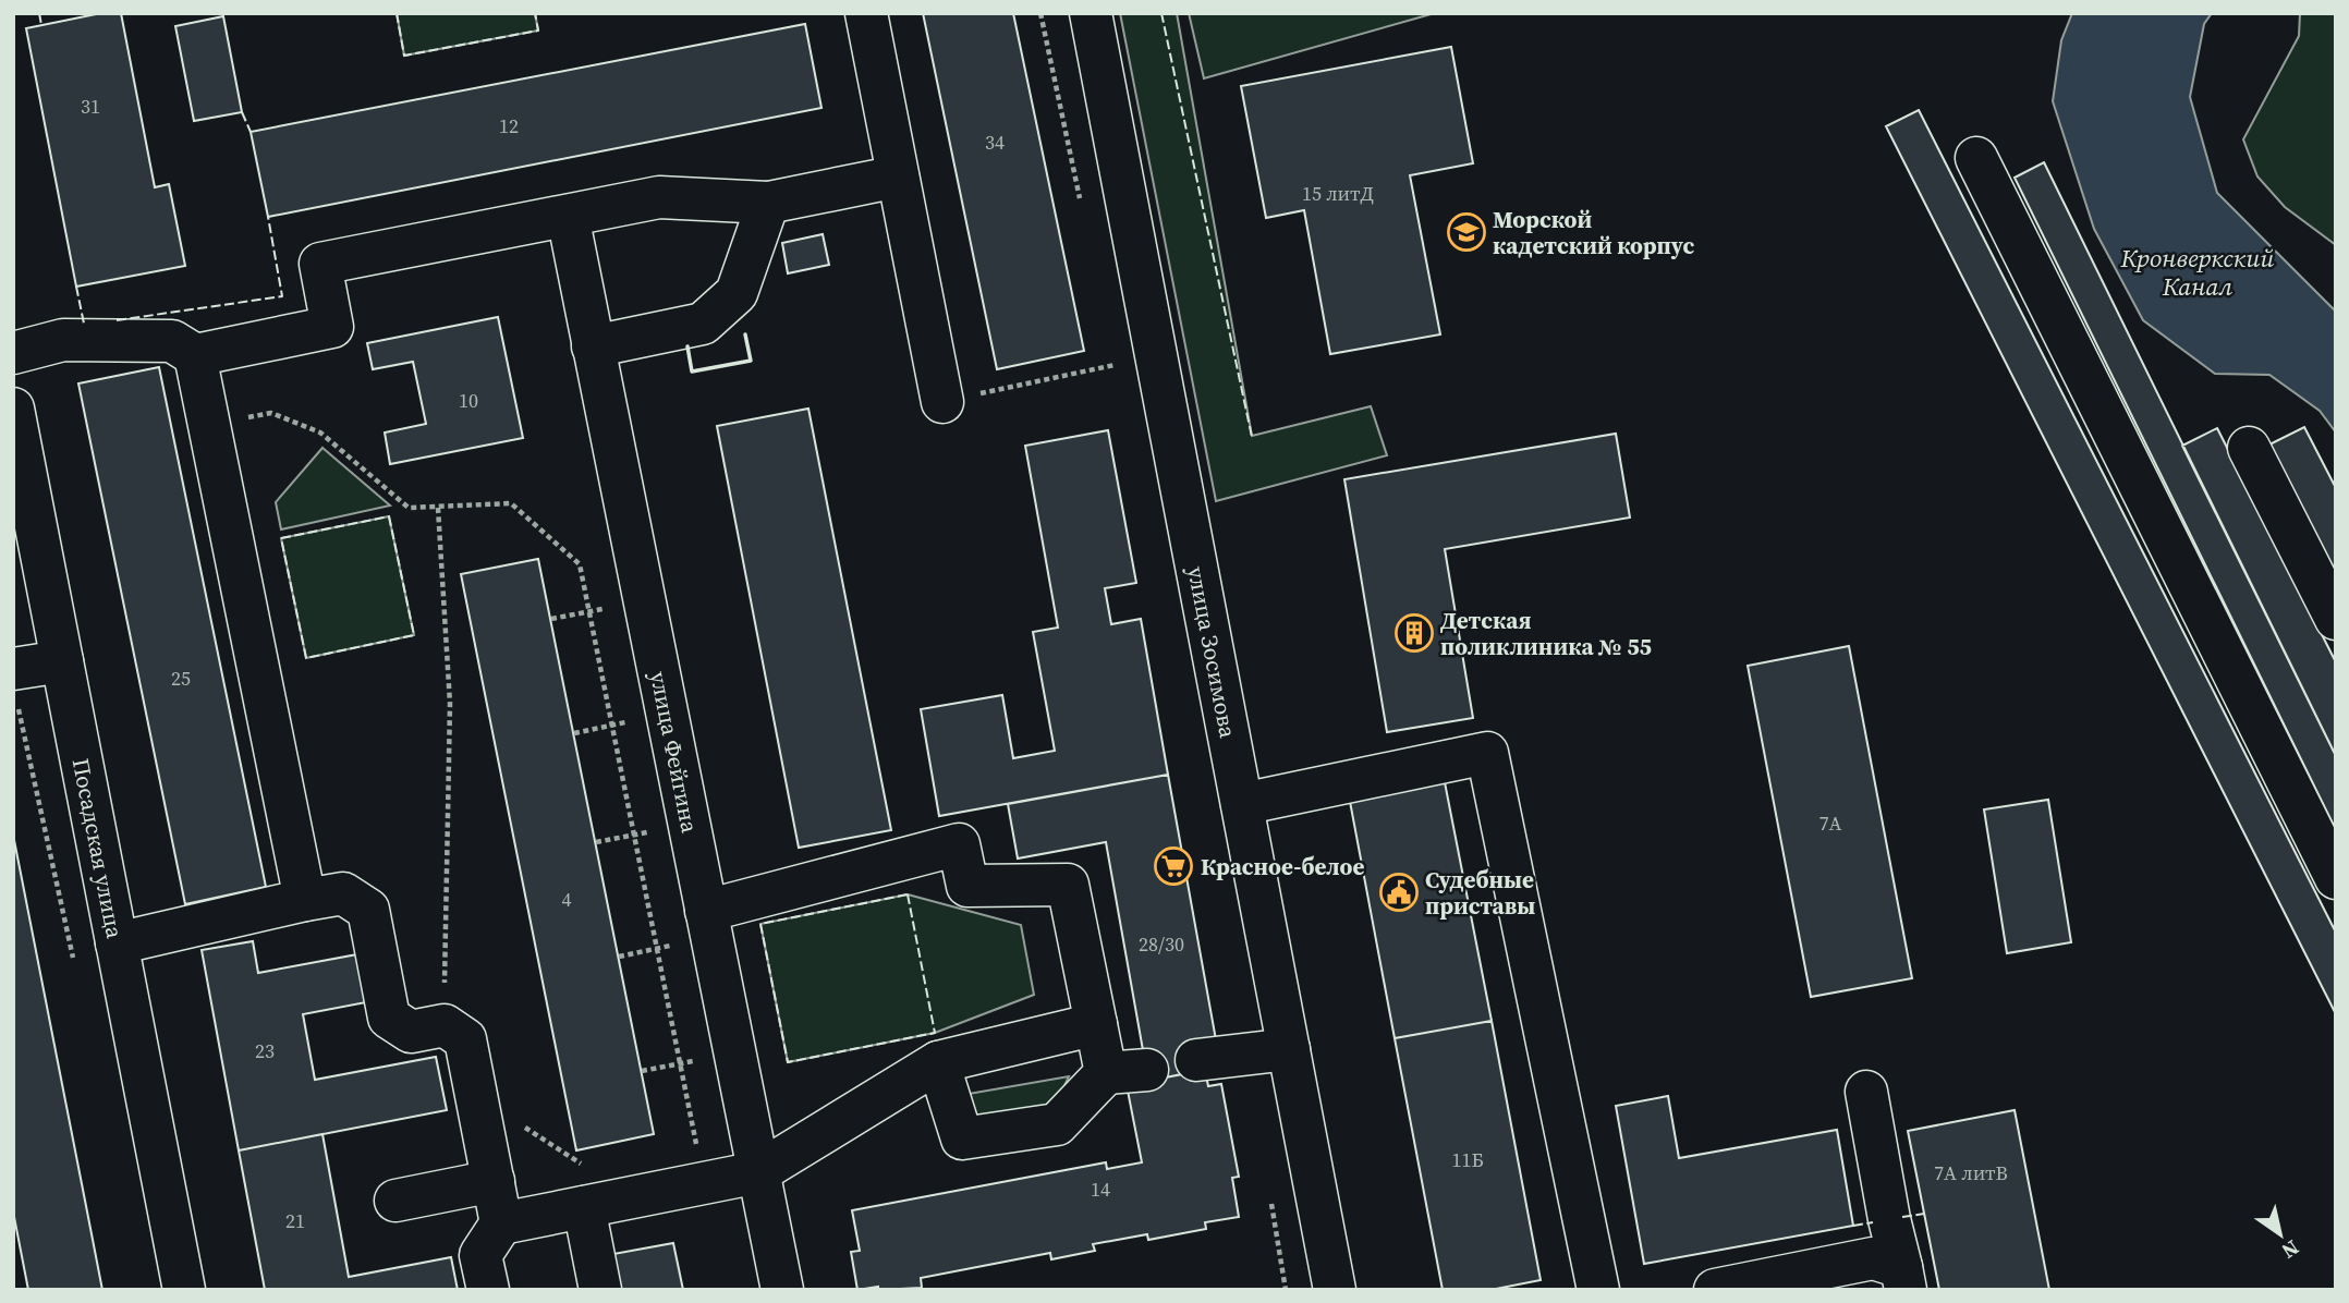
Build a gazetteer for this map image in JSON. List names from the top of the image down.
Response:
{
  "streets": {
    "street": ["улица Зосимова", "улица Фейгина", "Посадская улица"]
  },
  "water": ["Кронверкский Канал"],
  "places": {
    "school or university": ["Морской кадетский корпус"],
    "building": ["Детская поликлиника № 55"],
    "supermarket": ["Красное-белое"],
    "public building": ["Судебные приставы"]
  },
  "house_numbers": [
    "31",
    "12",
    "34",
    "15 литД",
    "10",
    "25",
    "7А",
    "4",
    "28/30",
    "23",
    "11Б",
    "7А литВ",
    "14",
    "21"
  ],
  "north": "bottom right"
}
